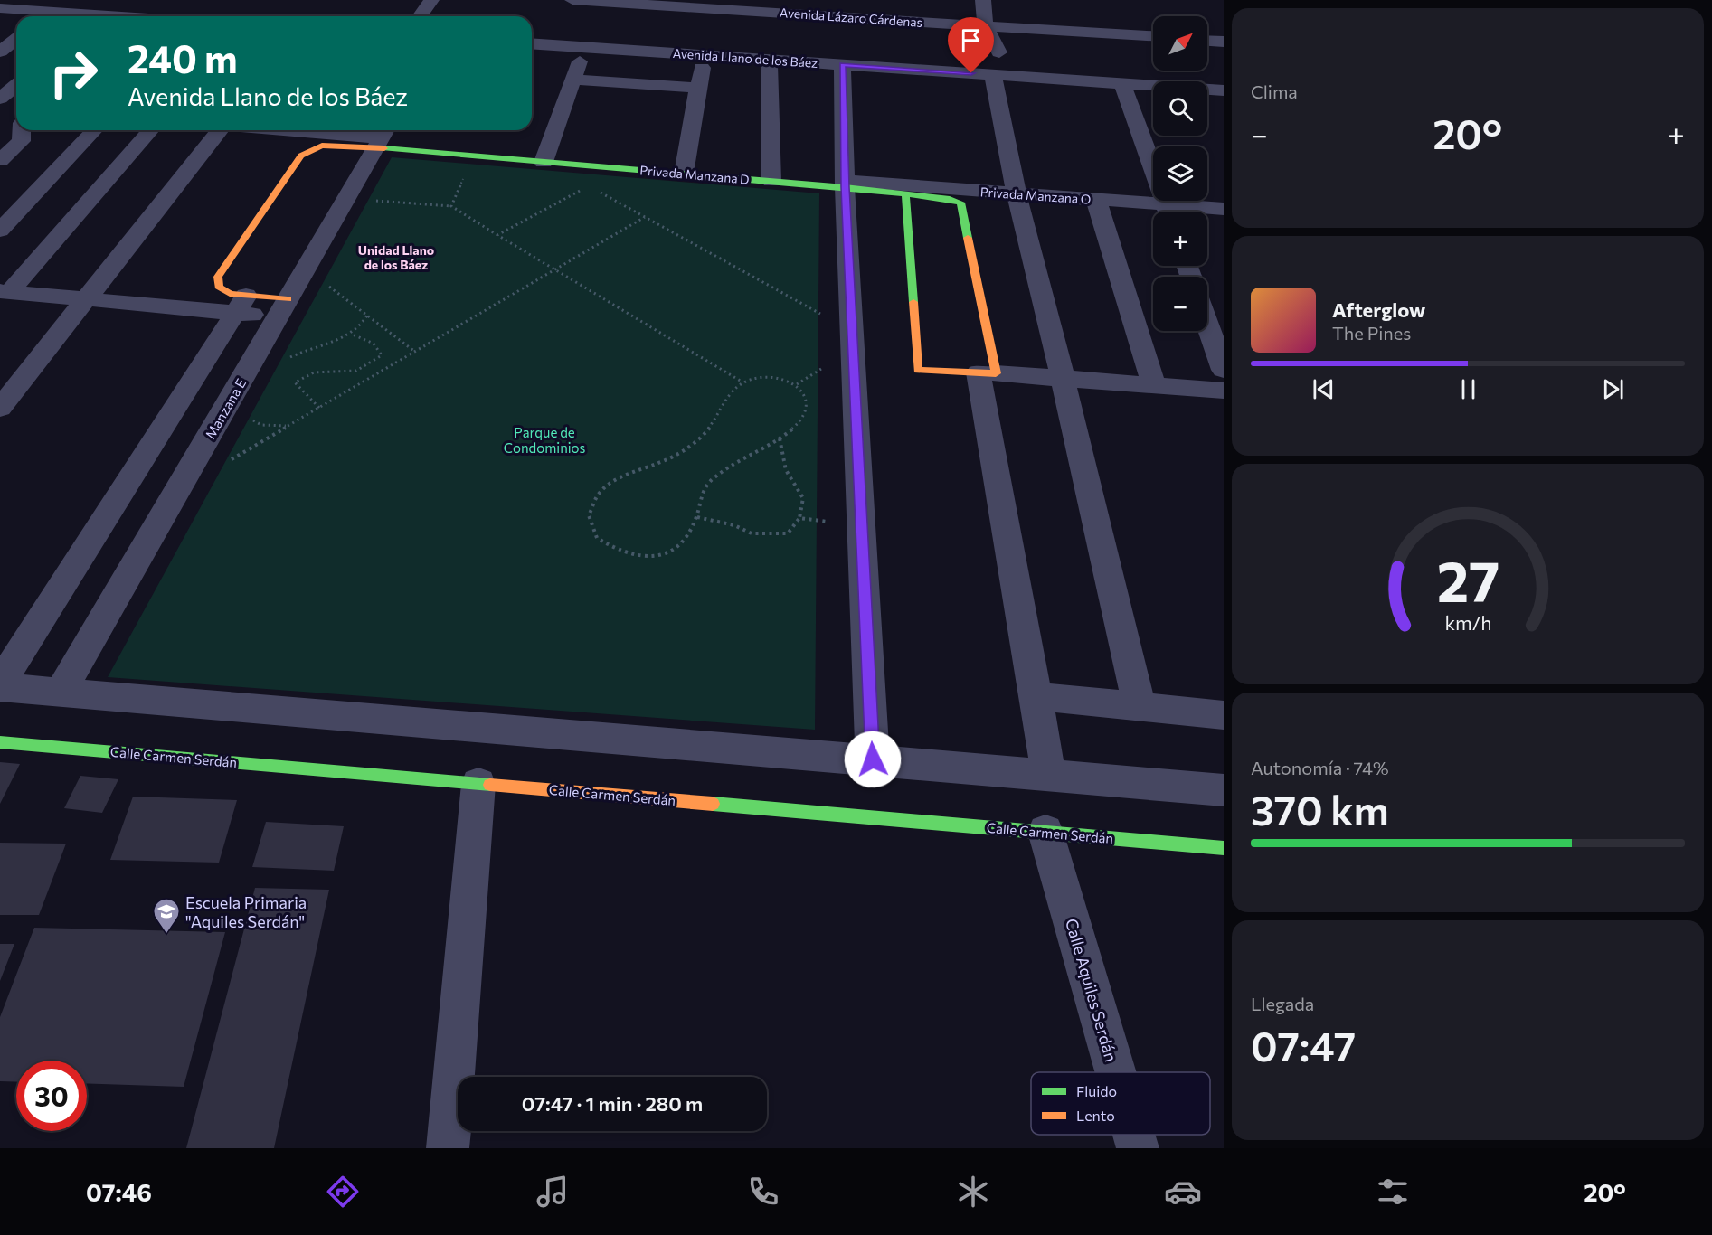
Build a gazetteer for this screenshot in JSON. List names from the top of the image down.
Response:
{
  "streets": {
    "street": [
      "Avenida Lázaro Cárdenas",
      "Avenida Llano de los Báez",
      "Privada Manzana D",
      "Privada Manzana O",
      "Manzana E",
      "Calle Carmen Serdán",
      "Calle Aquiles Serdán"
    ]
  },
  "crossings": [
    ["Privada Manzana D", "Privada Manzana O"],
    ["Privada Manzana D", "Manzana E"],
    ["Calle Carmen Serdán", "Calle Aquiles Serdán"]
  ],
  "districts": ["Unidad Llano de los Báez"],
  "parks": ["Parque de Condominios"],
  "places": {
    "school or university": ["Escuela Primaria \"Aquiles Serdán\""]
  },
  "legend": ["Fluido", "Lento"],
  "north": "top right",
  "page": {
    "tile": [
      "Clima",
      ["Autonomía · 74%", "370 km"],
      ["Llegada", "07:47"]
    ],
    "map_buttons": ["+", "−"],
    "turn": ["240 m", "Avenida Llano de los Báez"],
    "heat": ["−", "20°", "+"],
    "song": ["Afterglow", "The Pines"],
    "limit": "30",
    "trip": "07:47 · 1 min · 280 m",
    "tabs": ["07:46", "20°"],
    "gauge": ["27", "km/h"]
  }
}
